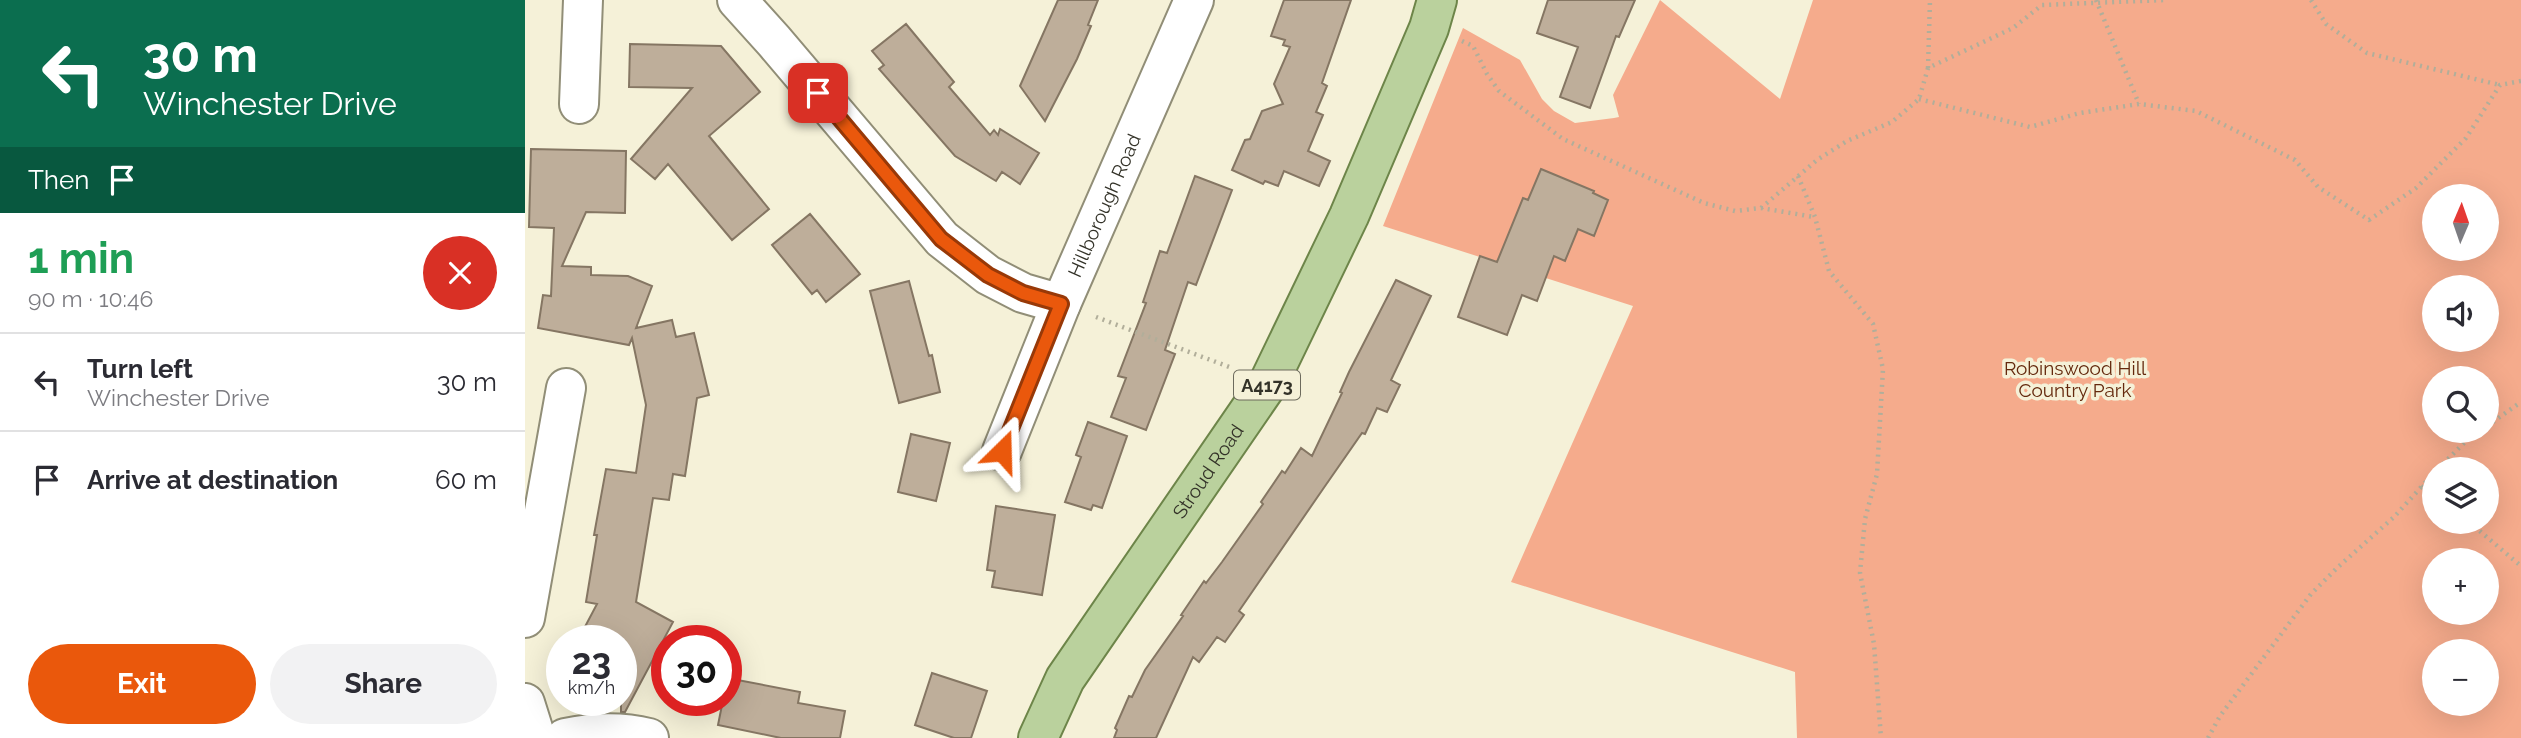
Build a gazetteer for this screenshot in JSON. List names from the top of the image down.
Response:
{
  "streets": {
    "main road": ["A4173", "Stroud Road"],
    "street": ["Hillborough Road"]
  },
  "parks": ["Robinswood Hill Country Park"],
  "north": "top",
  "page": {
    "turn": ["30 m", "Winchester Drive"],
    "then": "Then",
    "map_buttons": ["+", "−"],
    "heading": ["1 min", "90 m · 10:46"],
    "list": [
      {
        "name": "Turn left",
        "note": "Winchester Drive",
        "value": "30 m"
      },
      {
        "name": "Arrive at destination",
        "value": "60 m"
      }
    ],
    "speed": "23 km/h",
    "limit": "30",
    "buttons": ["Exit", "Share"]
  }
}
